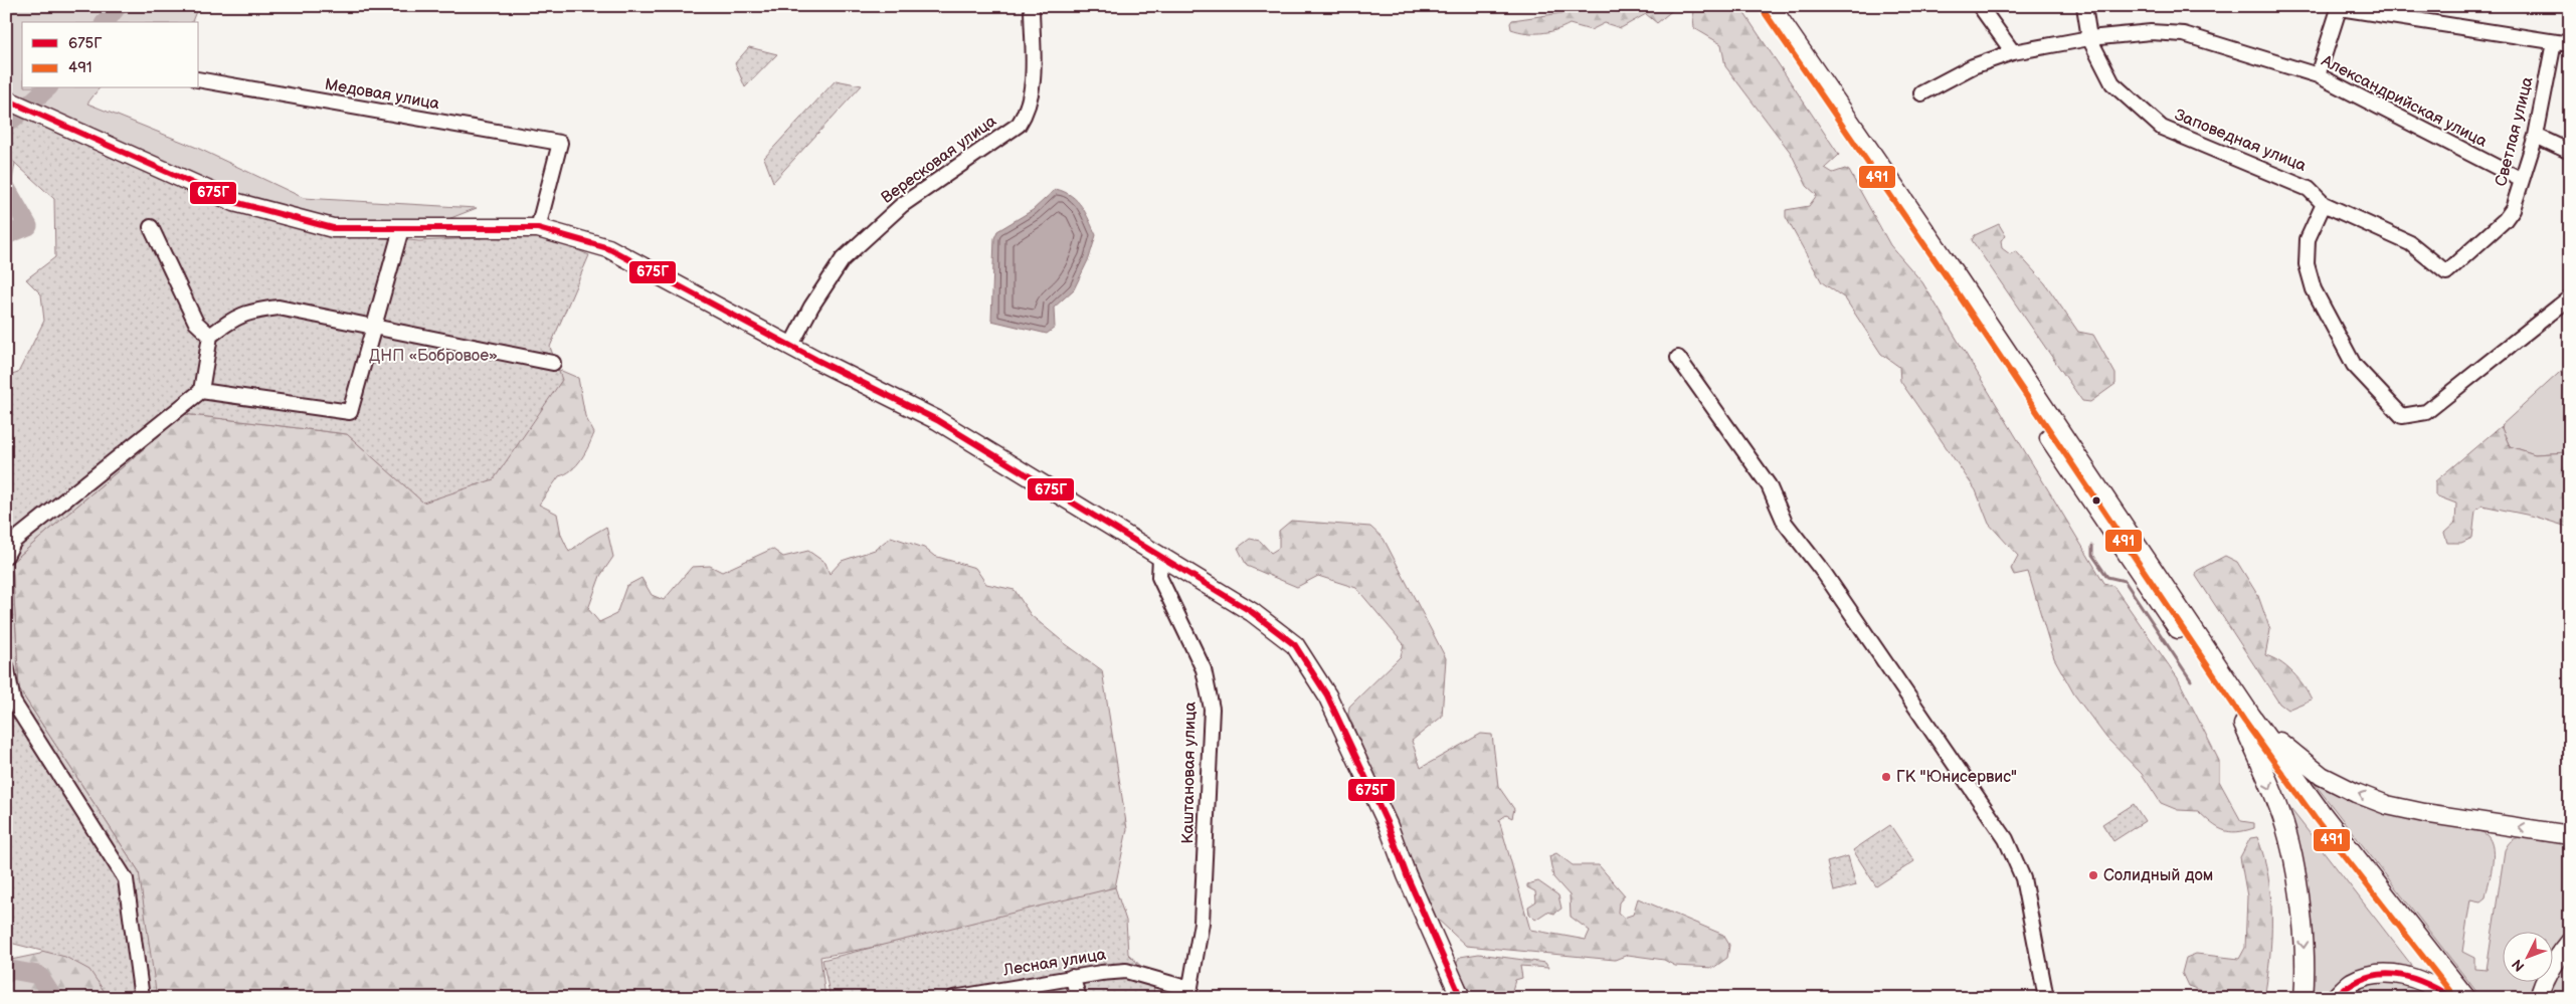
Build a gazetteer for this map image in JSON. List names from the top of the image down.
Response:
{
  "streets": {
    "street": [
      "Медовая улица",
      "Александрийская улица",
      "Светлая улица",
      "Заповедная улица",
      "Вересковая улица",
      "Каштановая улица",
      "Лесная улица"
    ]
  },
  "crossings": [
    ["Александрийская улица", "Светлая улица"],
    ["Александрийская улица", "Заповедная улица"],
    ["Светлая улица", "Заповедная улица"],
    ["Каштановая улица", "Лесная улица"]
  ],
  "parks": ["ДНП «Бобровое»"],
  "places": ["ГК \"Юнисервис\"", "Солидный дом"],
  "lines": ["transit line 491", "transit line 675Г"],
  "legend": ["675Г", "491"],
  "north": "bottom left"
}
